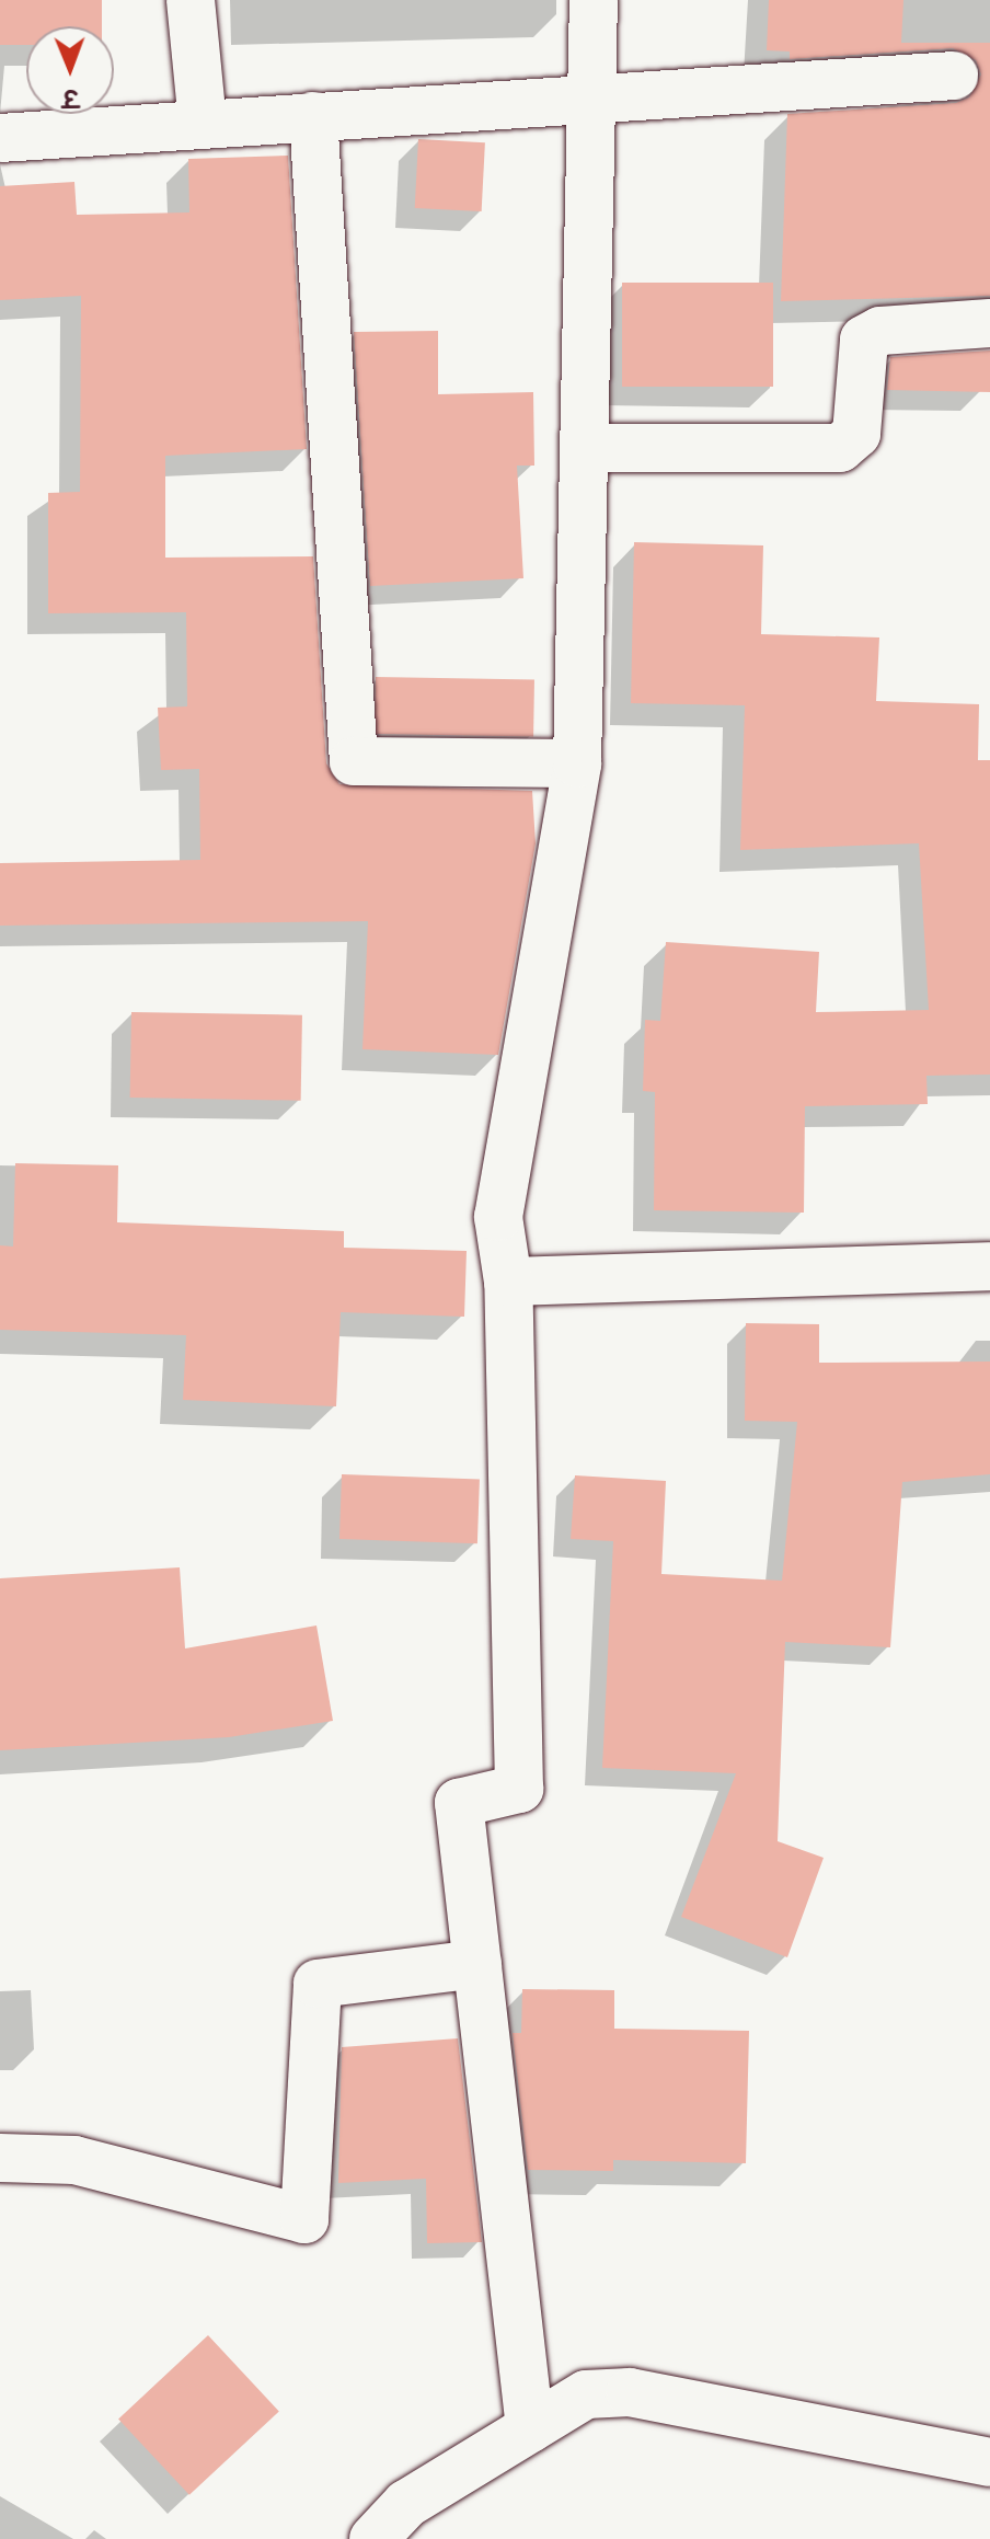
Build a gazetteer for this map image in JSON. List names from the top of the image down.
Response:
{
  "north": "bottom"
}
